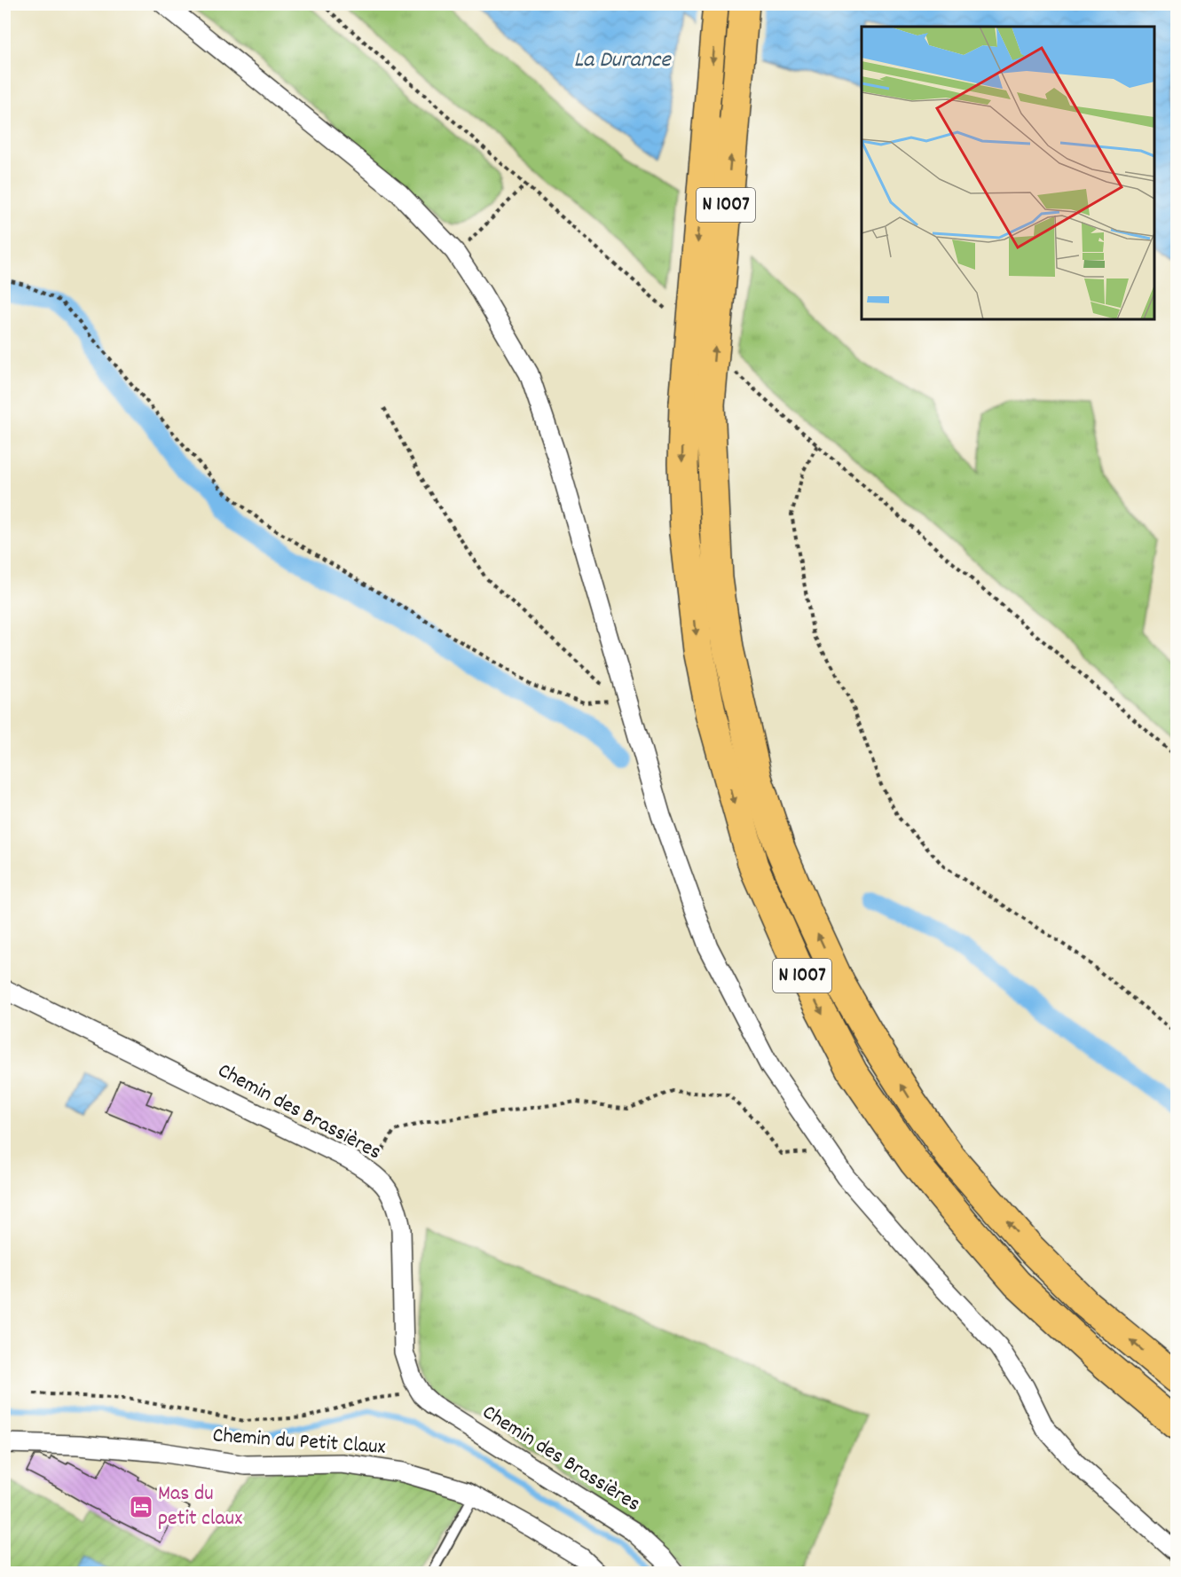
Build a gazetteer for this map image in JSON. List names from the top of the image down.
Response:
{
  "streets": {
    "highway": ["N 1007"],
    "street": ["Chemin des Brassières", "Chemin du Petit Claux"]
  },
  "water": ["La Durance"],
  "places": {
    "hotel": ["Mas du petit claux"]
  }
}
